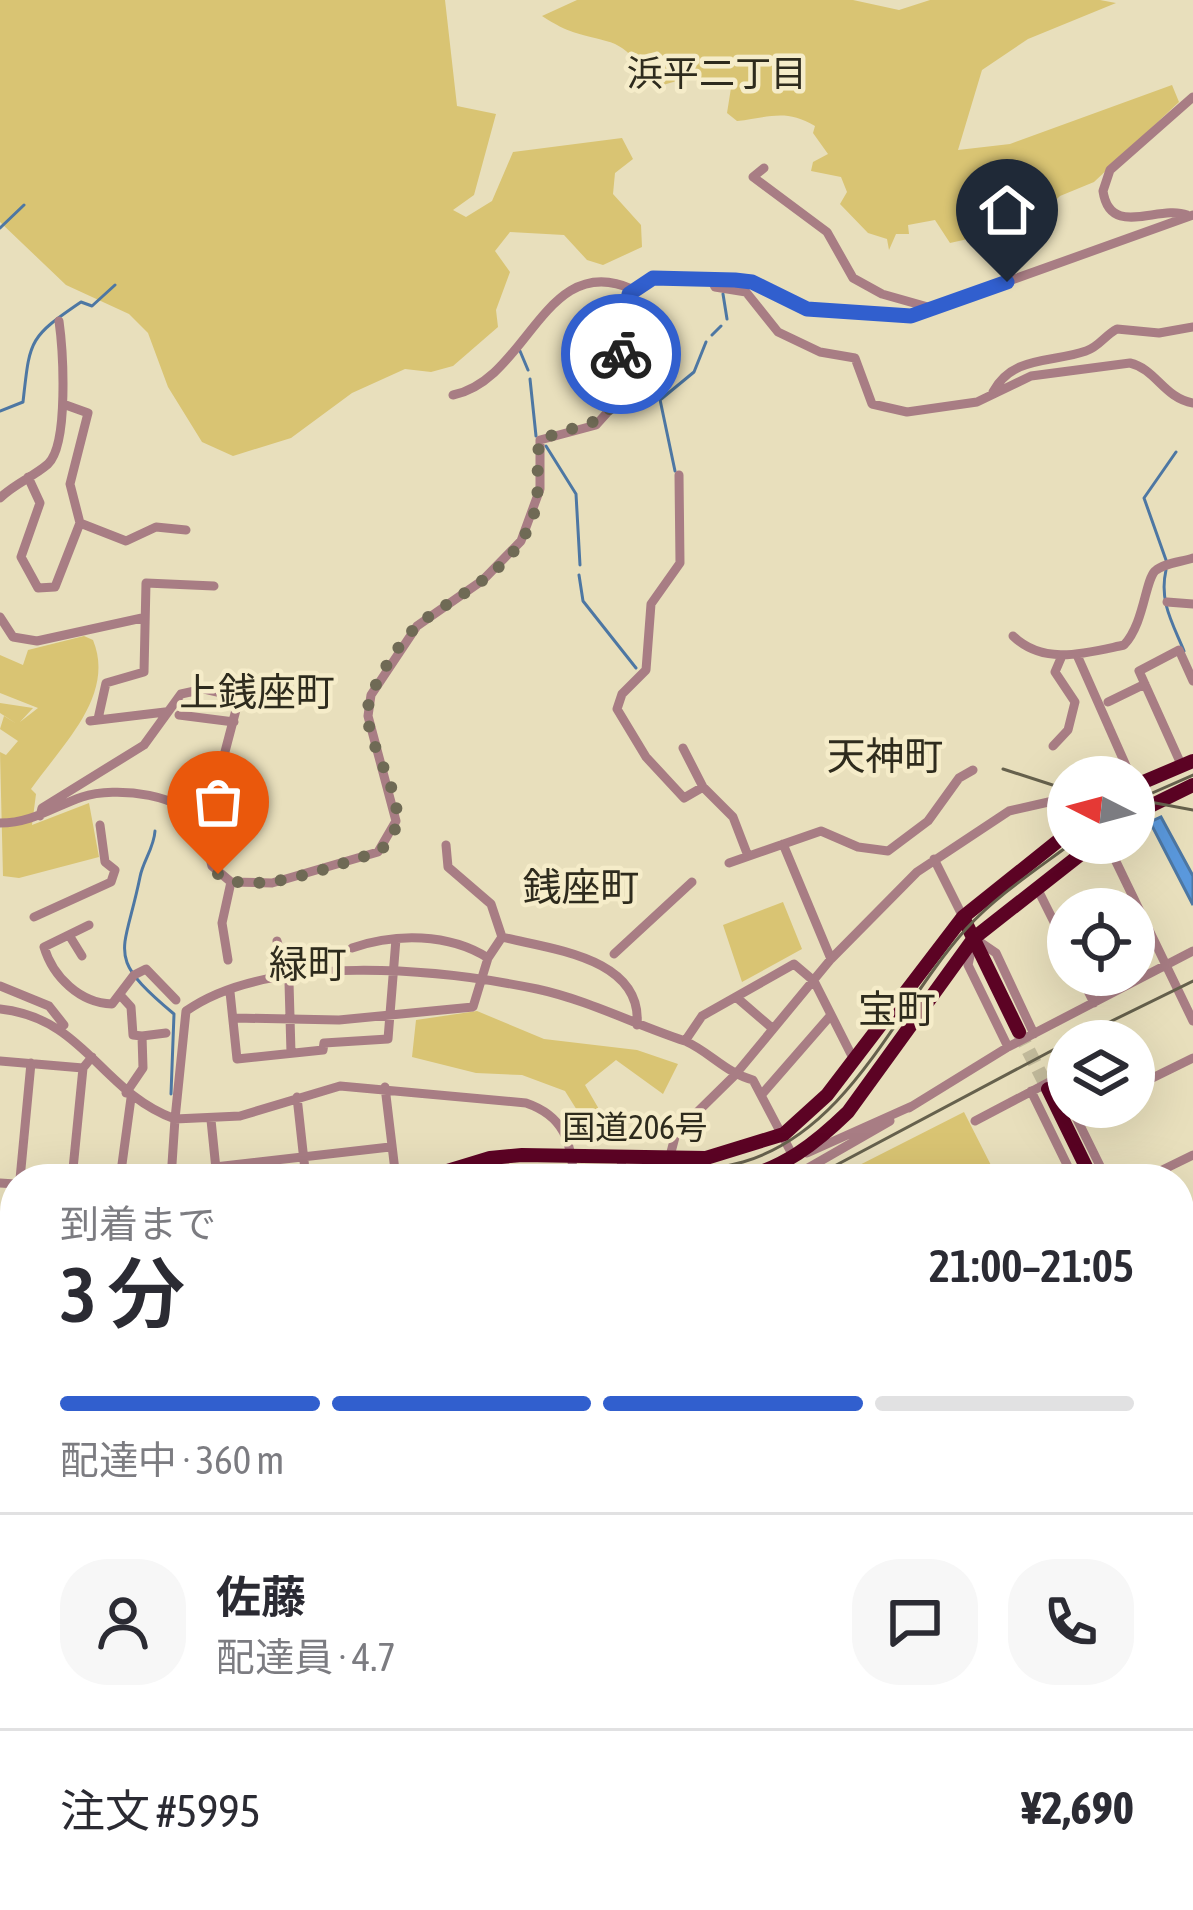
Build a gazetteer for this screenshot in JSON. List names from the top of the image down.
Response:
{
  "streets": {
    "highway": ["国道206号"]
  },
  "districts": [
    "浜平二丁目",
    "上銭座町",
    "天神町",
    "銭座町",
    "緑町",
    "宝町"
  ],
  "north": "left",
  "page": {
    "heading": ["3 分", "到着まで", "21:00–21:05"],
    "panel": [
      "佐藤",
      "配達員 · 4.7",
      "注文 #5995",
      "¥2,690"
    ],
    "bar": "配達中 · 360 m"
  }
}
